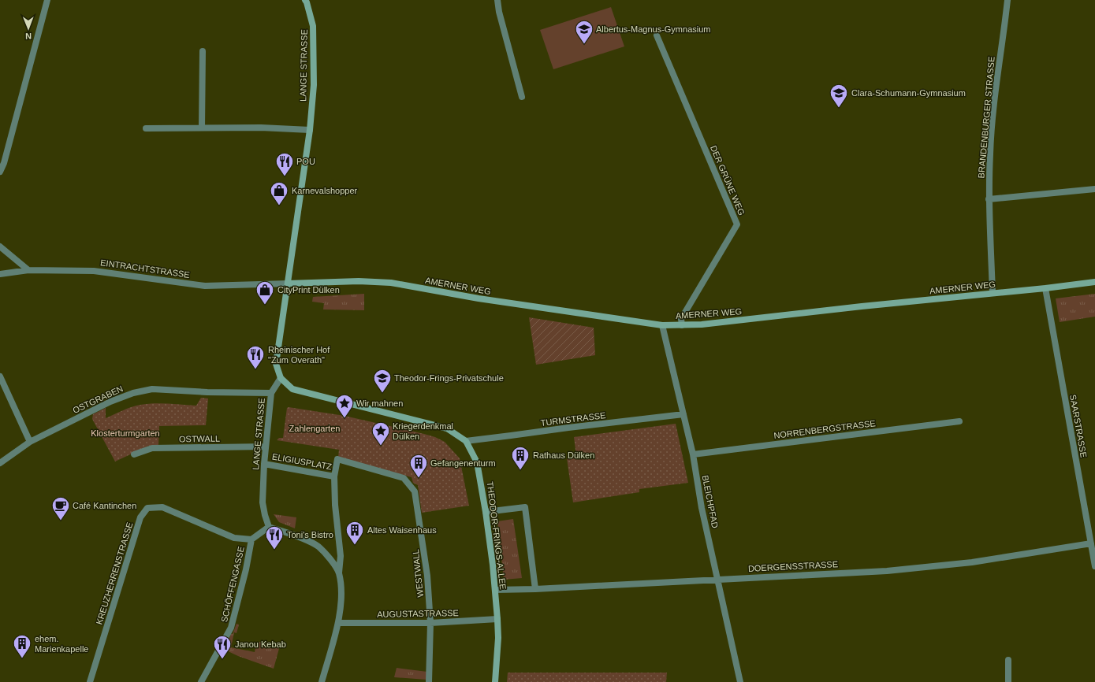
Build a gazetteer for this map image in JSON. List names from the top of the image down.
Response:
{
  "streets": {
    "main road": ["LANGE STRASSE", "AMERNER WEG", "THEODOR-FRINGS-ALLEE"],
    "street": [
      "BRANDENBURGER STRASSE",
      "DER GRÜNE WEG",
      "EINTRACHTSTRASSE",
      "OSTGRABEN",
      "TURMSTRASSE",
      "SAARSTRASSE",
      "NORRENBERGSTRASSE",
      "OSTWALL",
      "ELIGIUSPLATZ",
      "BLEICHPFAD",
      "DOERGENSSTRASSE",
      "KREUZHERRENSTRASSE",
      "WESTWALL",
      "SCHÖFFENGASSE",
      "AUGUSTASTRASSE"
    ]
  },
  "crossings": [
    ["LANGE STRASSE", "EINTRACHTSTRASSE"],
    ["LANGE STRASSE", "AMERNER WEG"],
    ["LANGE STRASSE", "OSTGRABEN"],
    ["LANGE STRASSE", "OSTWALL"],
    ["LANGE STRASSE", "ELIGIUSPLATZ"],
    ["LANGE STRASSE", "THEODOR-FRINGS-ALLEE"],
    ["BRANDENBURGER STRASSE", "AMERNER WEG"],
    ["DER GRÜNE WEG", "AMERNER WEG"],
    ["EINTRACHTSTRASSE", "AMERNER WEG"],
    ["AMERNER WEG", "SAARSTRASSE"],
    ["AMERNER WEG", "BLEICHPFAD"],
    ["TURMSTRASSE", "BLEICHPFAD"],
    ["TURMSTRASSE", "THEODOR-FRINGS-ALLEE"],
    ["SAARSTRASSE", "DOERGENSSTRASSE"],
    ["NORRENBERGSTRASSE", "BLEICHPFAD"],
    ["ELIGIUSPLATZ", "WESTWALL"],
    ["BLEICHPFAD", "DOERGENSSTRASSE"],
    ["THEODOR-FRINGS-ALLEE", "DOERGENSSTRASSE"],
    ["THEODOR-FRINGS-ALLEE", "AUGUSTASTRASSE"],
    ["KREUZHERRENSTRASSE", "SCHÖFFENGASSE"],
    ["WESTWALL", "AUGUSTASTRASSE"]
  ],
  "parks": ["Zahlengarten", "Klosterturmgarten"],
  "places": {
    "school or university": ["Albertus-Magnus-Gymnasium", "Clara-Schumann-Gymnasium", "Theodor-Frings-Privatschule"],
    "restaurant": [
      "POU",
      "Rheinischer Hof \"Zum Overath\"",
      "Toni's Bistro",
      "Janou Kebab"
    ],
    "shop": ["Karnevalshopper", "CityPrint Dülken"],
    "place": ["Wir mahnen", "Kriegerdenkmal Dülken"],
    "building": [
      "Rathaus Dülken",
      "Gefangenenturm",
      "Altes Waisenhaus",
      "ehem. Marienkapelle"
    ],
    "cafe": ["Café Kantinchen"]
  },
  "north": "bottom"
}
